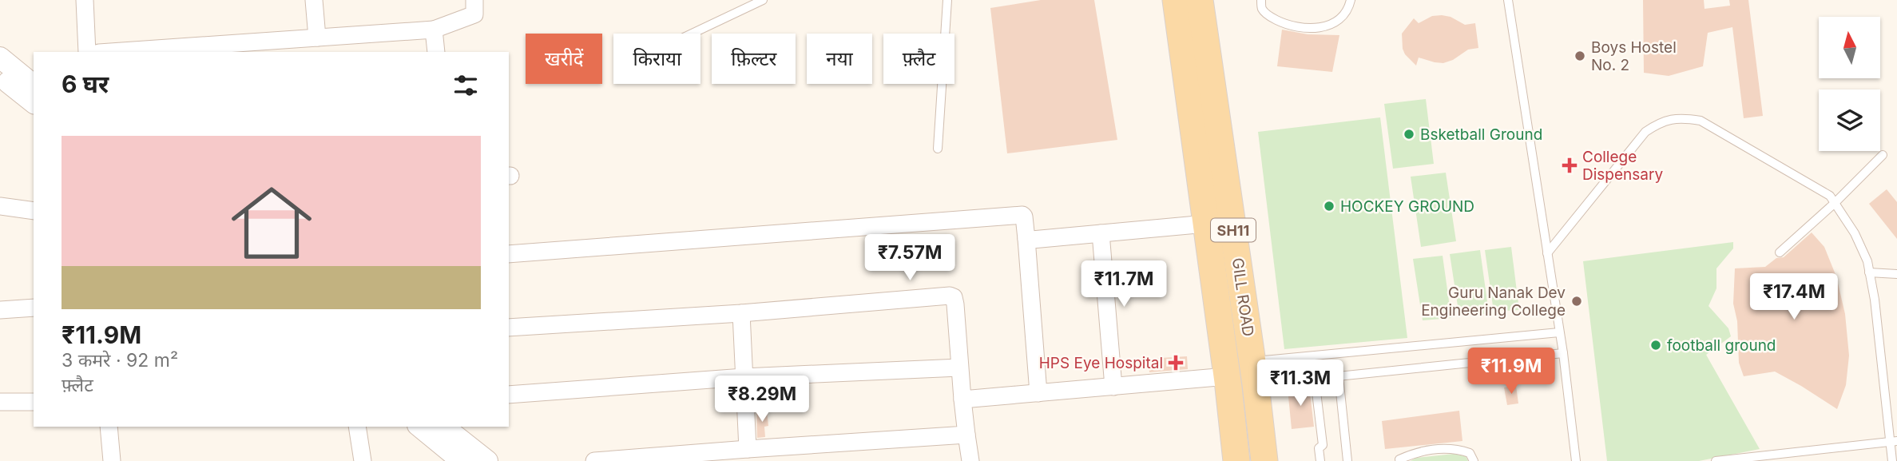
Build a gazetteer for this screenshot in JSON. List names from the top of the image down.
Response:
{
  "streets": {
    "main road": ["SH11", "GILL ROAD"]
  },
  "places": {
    "other": [
      "Boys Hostel No. 2",
      "Bsketball Ground",
      "HOCKEY GROUND",
      "Guru Nanak Dev Engineering College",
      "football ground"
    ],
    "health": ["College Dispensary", "HPS Eye Hospital"]
  },
  "north": "top",
  "page": {
    "chip": [
      "खरीदें",
      "किराया",
      "फ़िल्टर",
      "नया",
      "फ़्लैट"
    ],
    "heading": "6 घर",
    "list": [
      {
        "name": "₹11.9M",
        "note": "3 कमरे · 92 m² · फ़्लैट"
      }
    ],
    "price": [
      "₹7.57M",
      "₹11.7M",
      "₹17.4M",
      "₹11.9M",
      "₹11.3M",
      "₹8.29M"
    ]
  }
}
